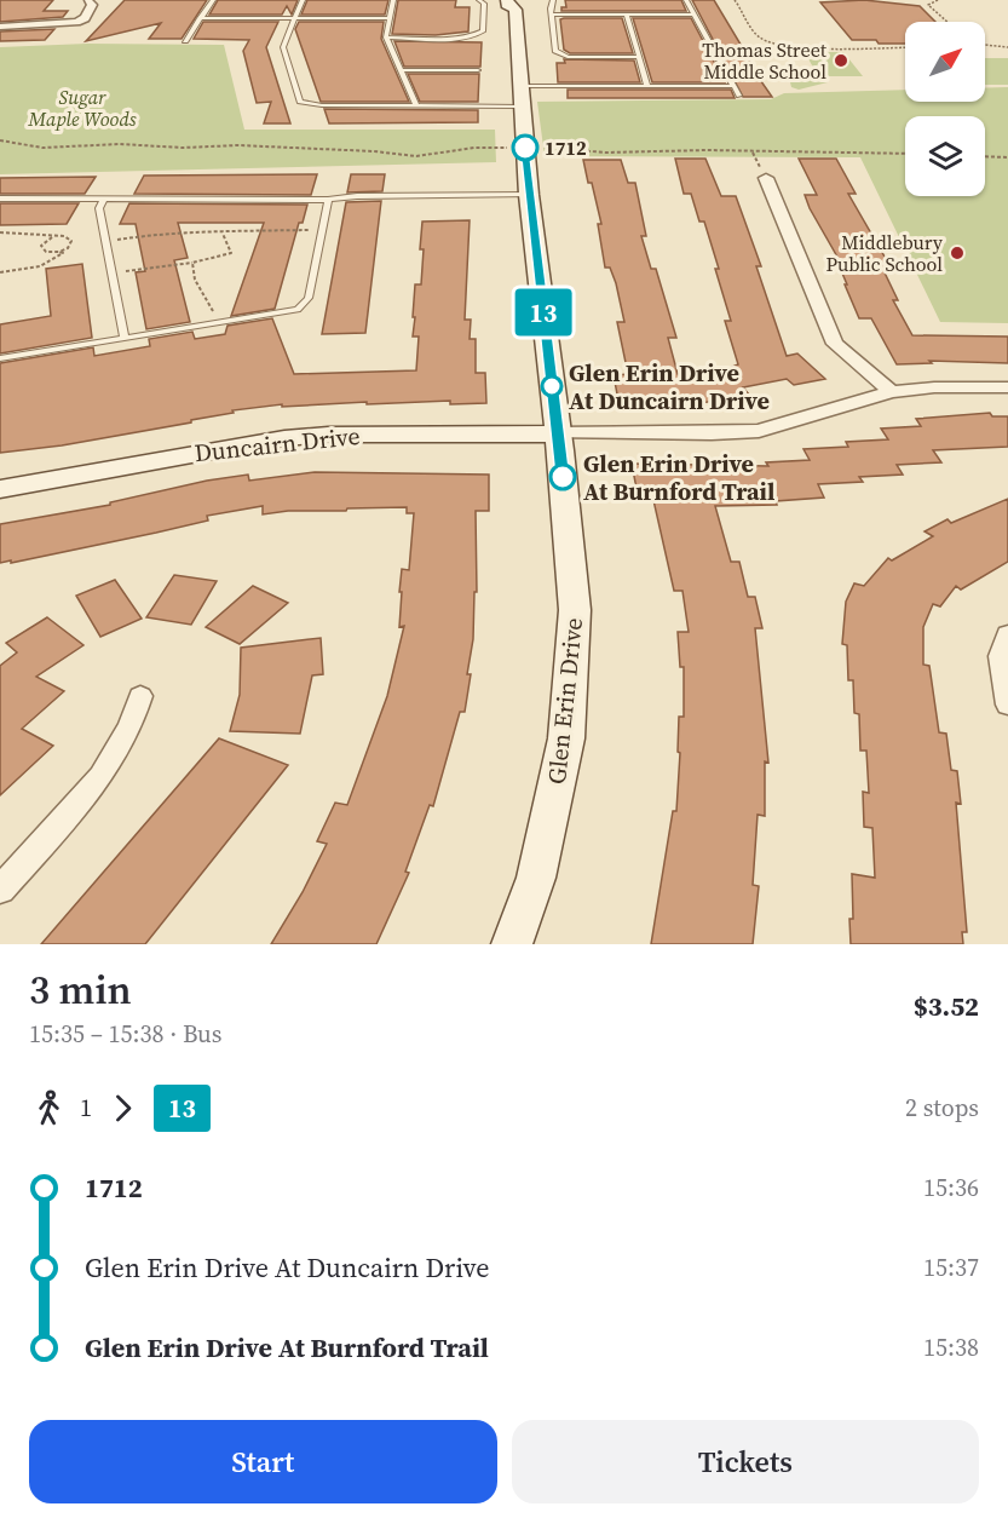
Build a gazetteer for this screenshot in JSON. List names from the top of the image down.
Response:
{
  "streets": {
    "street": ["Duncairn Drive", "Glen Erin Drive"]
  },
  "crossings": [
    ["Duncairn Drive", "Glen Erin Drive"]
  ],
  "parks": ["Sugar Maple Woods"],
  "places": [
    "Thomas Street Middle School",
    "1712",
    "Middlebury Public School",
    "Glen Erin Drive At Duncairn Drive",
    "Glen Erin Drive At Burnford Trail"
  ],
  "lines": ["bus line 13"],
  "north": "top right",
  "page": {
    "on_map": "13",
    "heading": ["3 min", "15:35 – 15:38 · Bus", "$3.52"],
    "legs": ["1", "13", "2 stops"],
    "list": [
      {
        "name": "1712",
        "value": "15:36"
      },
      {
        "name": "Glen Erin Drive At Duncairn Drive",
        "value": "15:37"
      },
      {
        "name": "Glen Erin Drive At Burnford Trail",
        "value": "15:38"
      }
    ],
    "buttons": ["Start", "Tickets"]
  }
}
